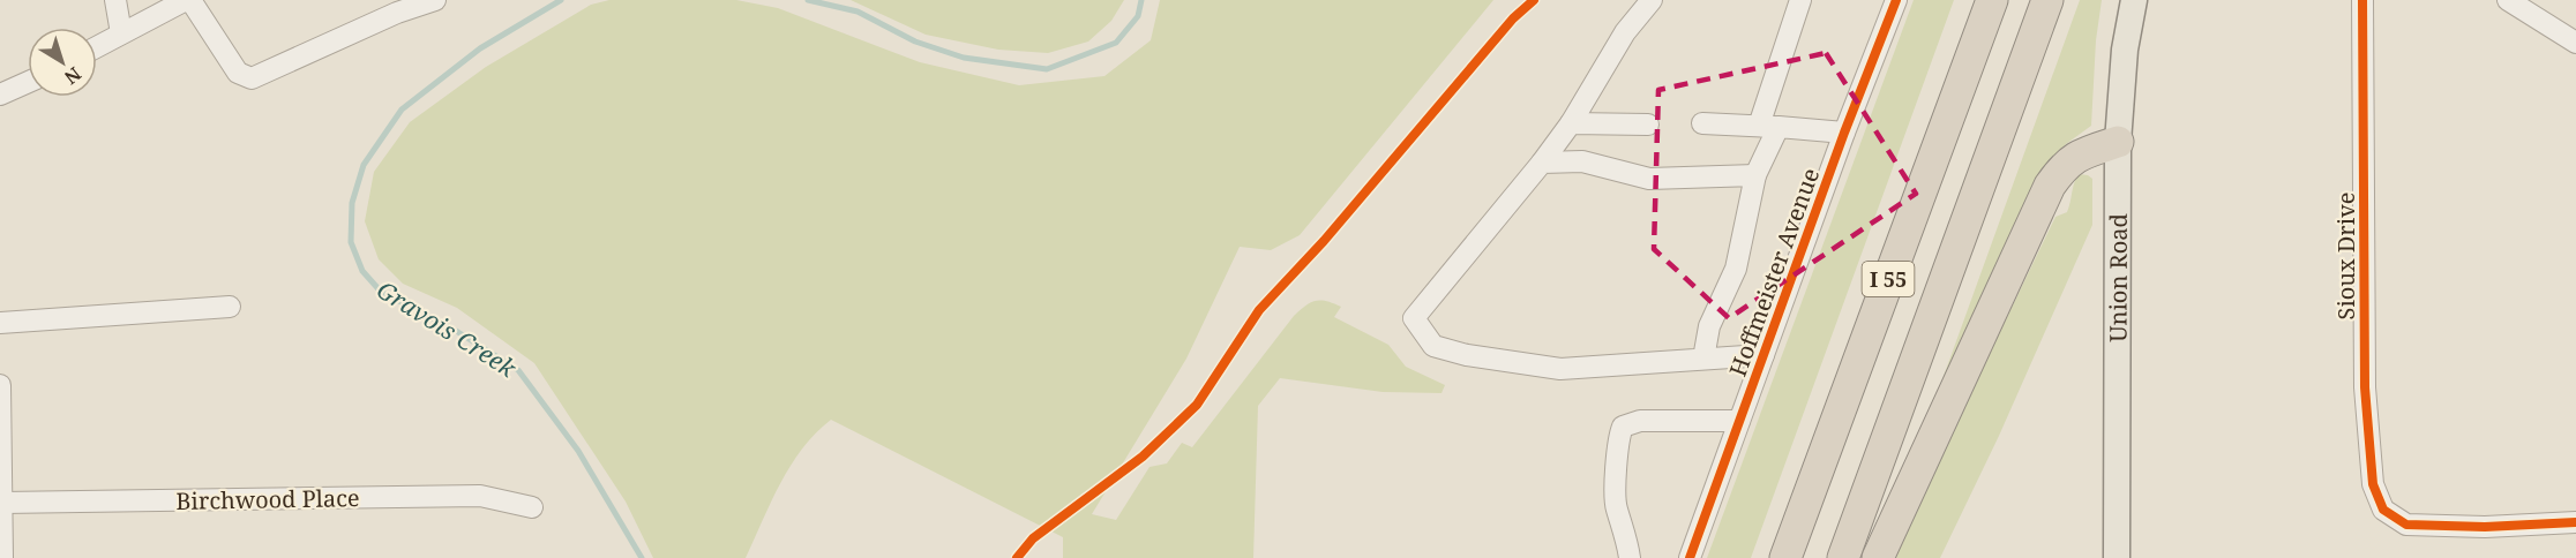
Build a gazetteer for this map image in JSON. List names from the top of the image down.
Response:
{
  "streets": {
    "highway": ["I 55"],
    "main road": ["Union Road"],
    "street": ["Sioux Drive", "Hoffmeister Avenue", "Birchwood Place"]
  },
  "water": ["Gravois Creek"],
  "north": "bottom right"
}
